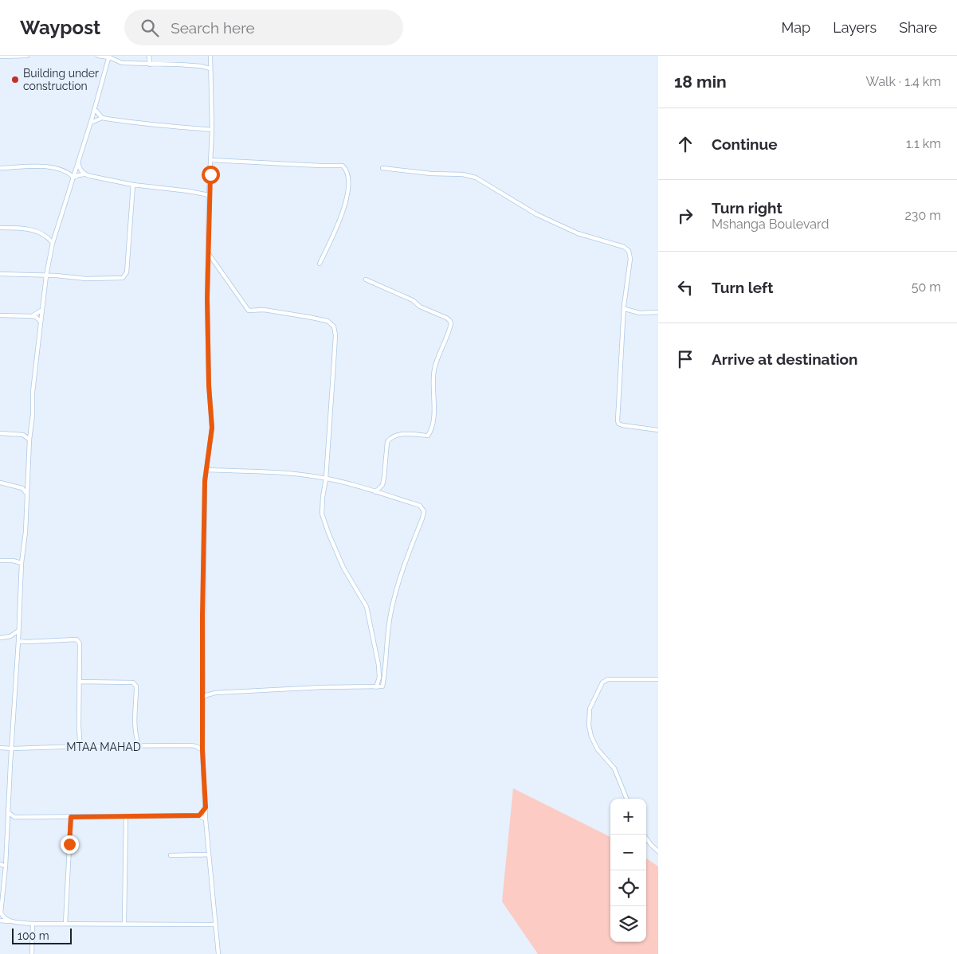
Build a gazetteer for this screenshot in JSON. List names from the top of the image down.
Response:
{
  "streets": {
    "street": ["MTAA MAHAD"]
  },
  "places": ["Building under construction"],
  "scale_bar": "100 m",
  "page": {
    "header": "Waypost",
    "search": "Search here",
    "nav": ["Map", "Layers", "Share"],
    "heading": ["18 min", "Walk · 1.4 km"],
    "list": [
      ["Continue", "1.1 km"],
      ["Turn right", "Mshanga Boulevard", "230 m"],
      ["Turn left", "50 m"],
      "Arrive at destination"
    ],
    "map_buttons": ["+", "−"],
    "scale": "100 m"
  }
}
